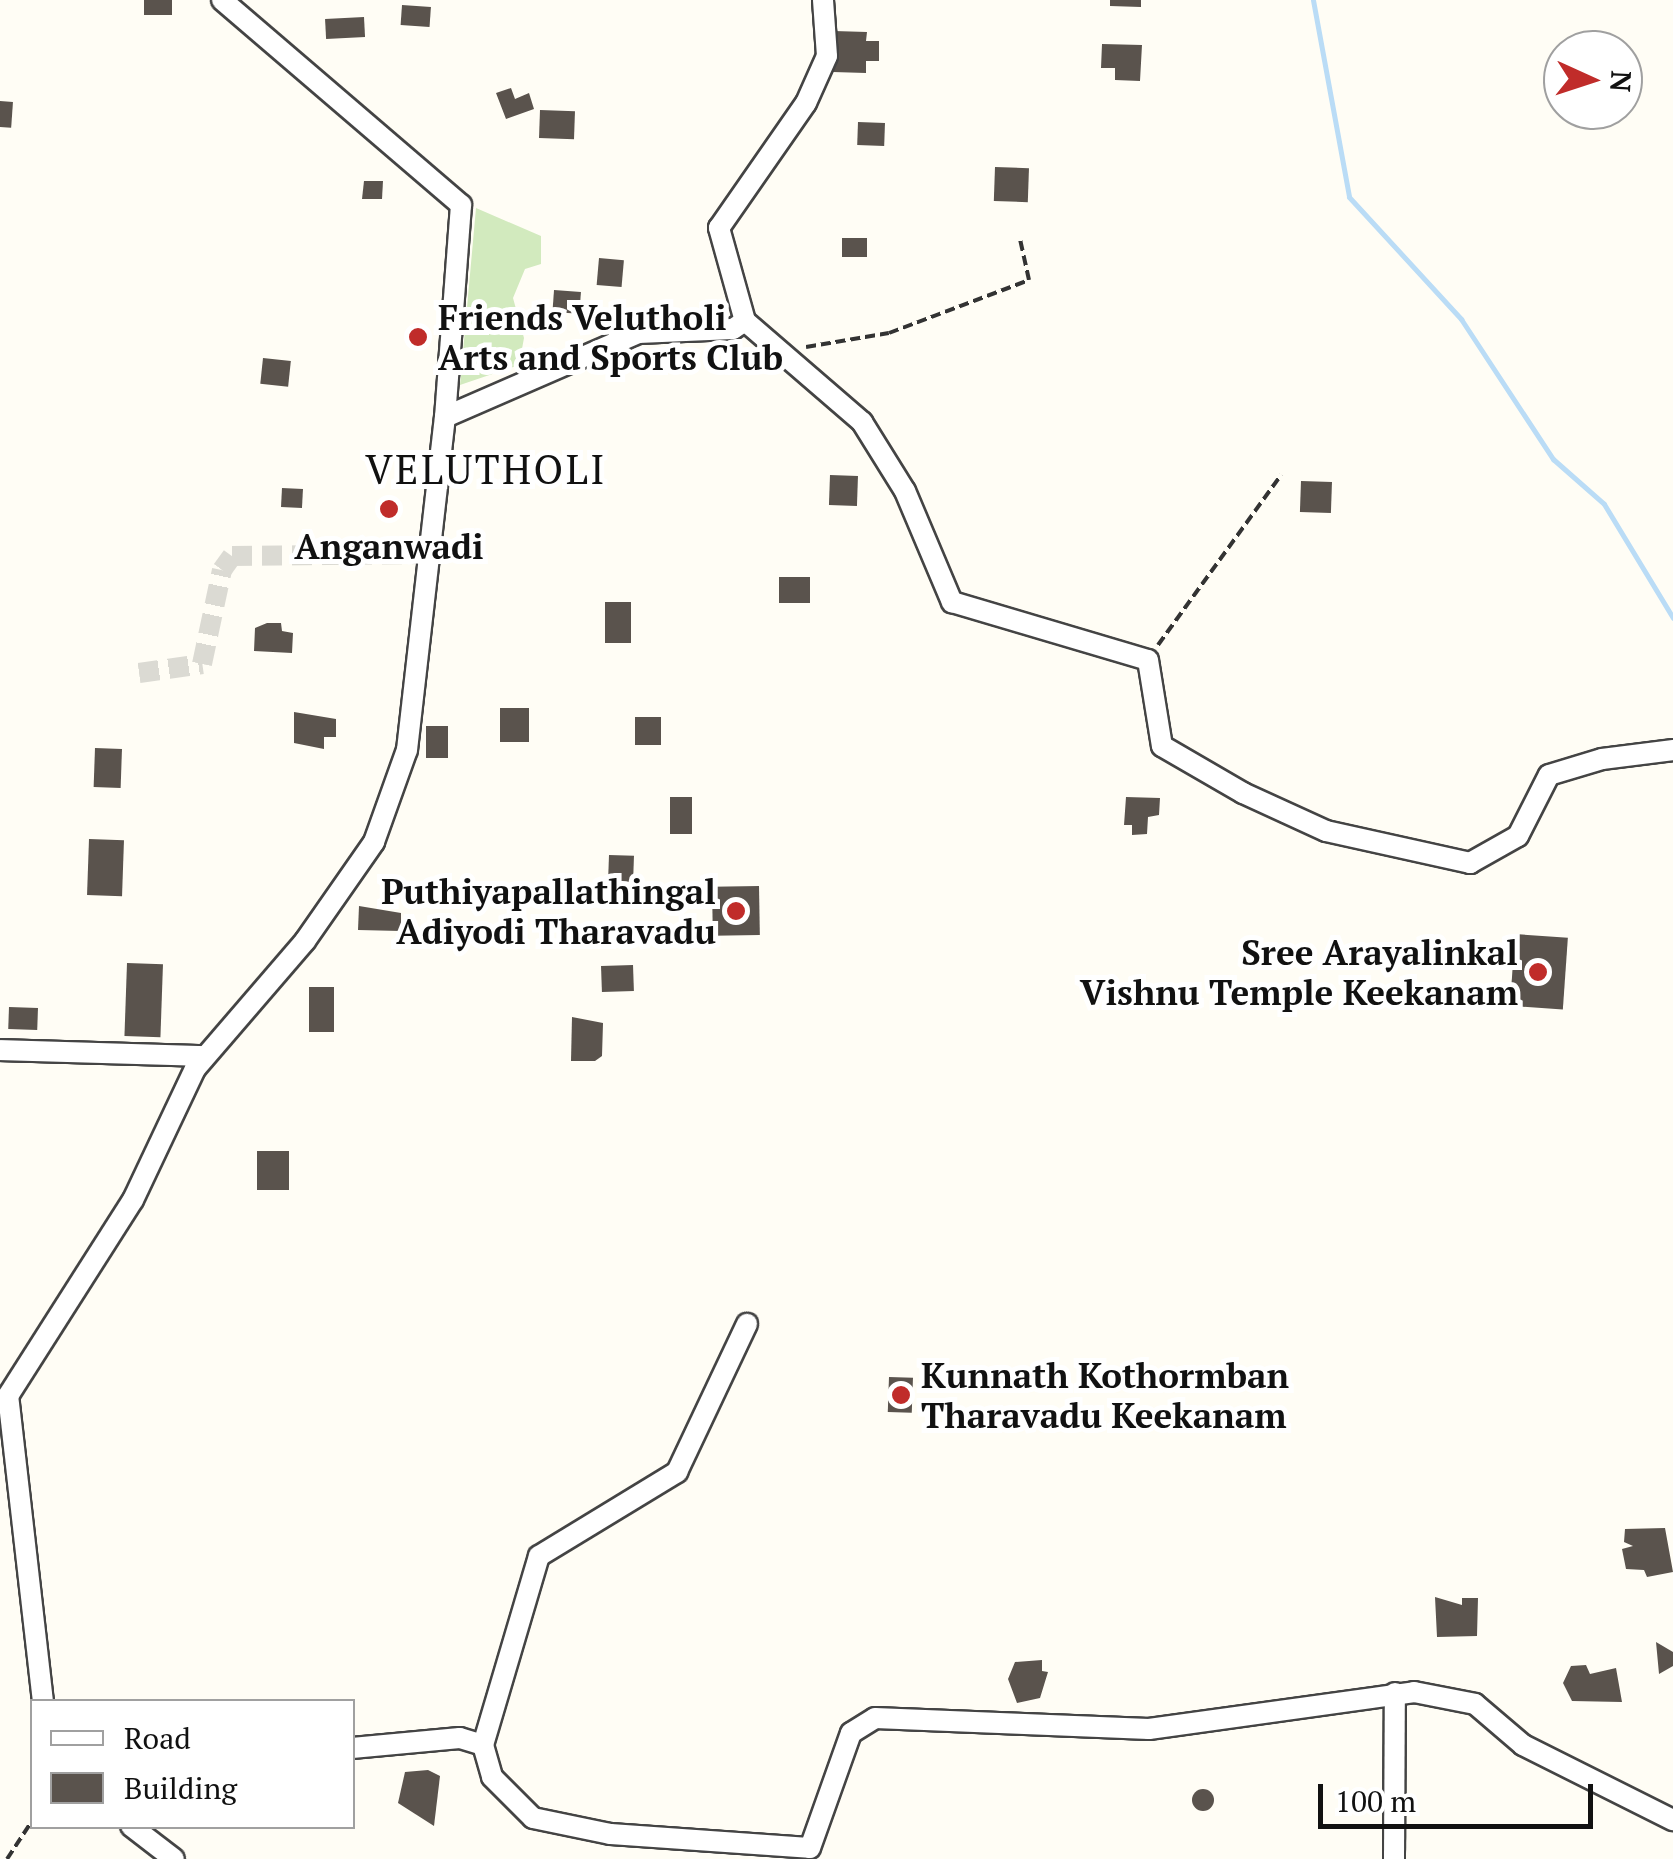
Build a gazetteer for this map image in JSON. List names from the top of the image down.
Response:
{
  "districts": ["VELUTHOLI"],
  "places": [
    "Friends Velutholi Arts and Sports Club",
    "Anganwadi",
    "Puthiyapallathingal Adiyodi Tharavadu",
    "Sree Arayalinkal Vishnu Temple Keekanam",
    "Kunnath Kothormban Tharavadu Keekanam"
  ],
  "legend": ["Road", "Building"],
  "scale_bar": "100 m",
  "north": "right"
}
